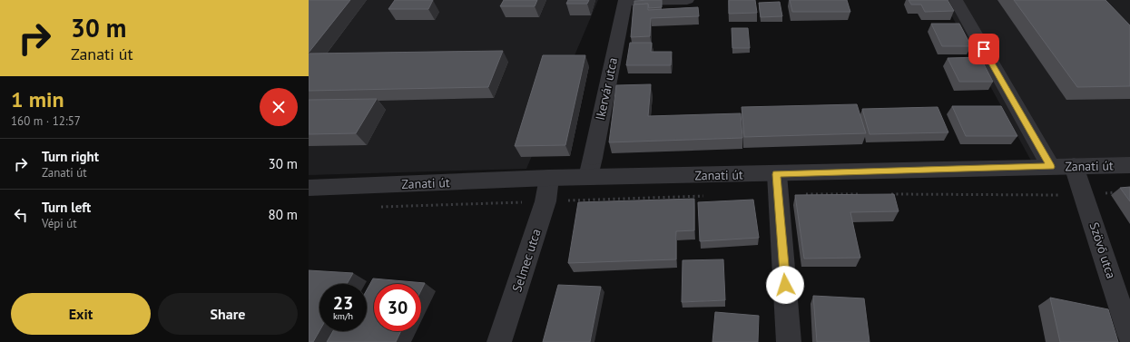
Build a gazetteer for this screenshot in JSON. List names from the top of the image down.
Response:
{
  "streets": {
    "street": [
      "Ikervár utca",
      "Zanati út",
      "Szövő utca",
      "Selmec utca"
    ]
  },
  "crossings": [
    ["Ikervár utca", "Zanati út"],
    ["Zanati út", "Szövő utca"],
    ["Zanati út", "Selmec utca"]
  ],
  "page": {
    "turn": ["30 m", "Zanati út"],
    "heading": ["1 min", "160 m · 12:57"],
    "list": [
      {
        "name": "Turn right",
        "note": "Zanati út",
        "value": "30 m"
      },
      {
        "name": "Turn left",
        "note": "Vépi út",
        "value": "80 m"
      }
    ],
    "speed": "23 km/h",
    "limit": "30",
    "buttons": ["Exit", "Share"]
  }
}
